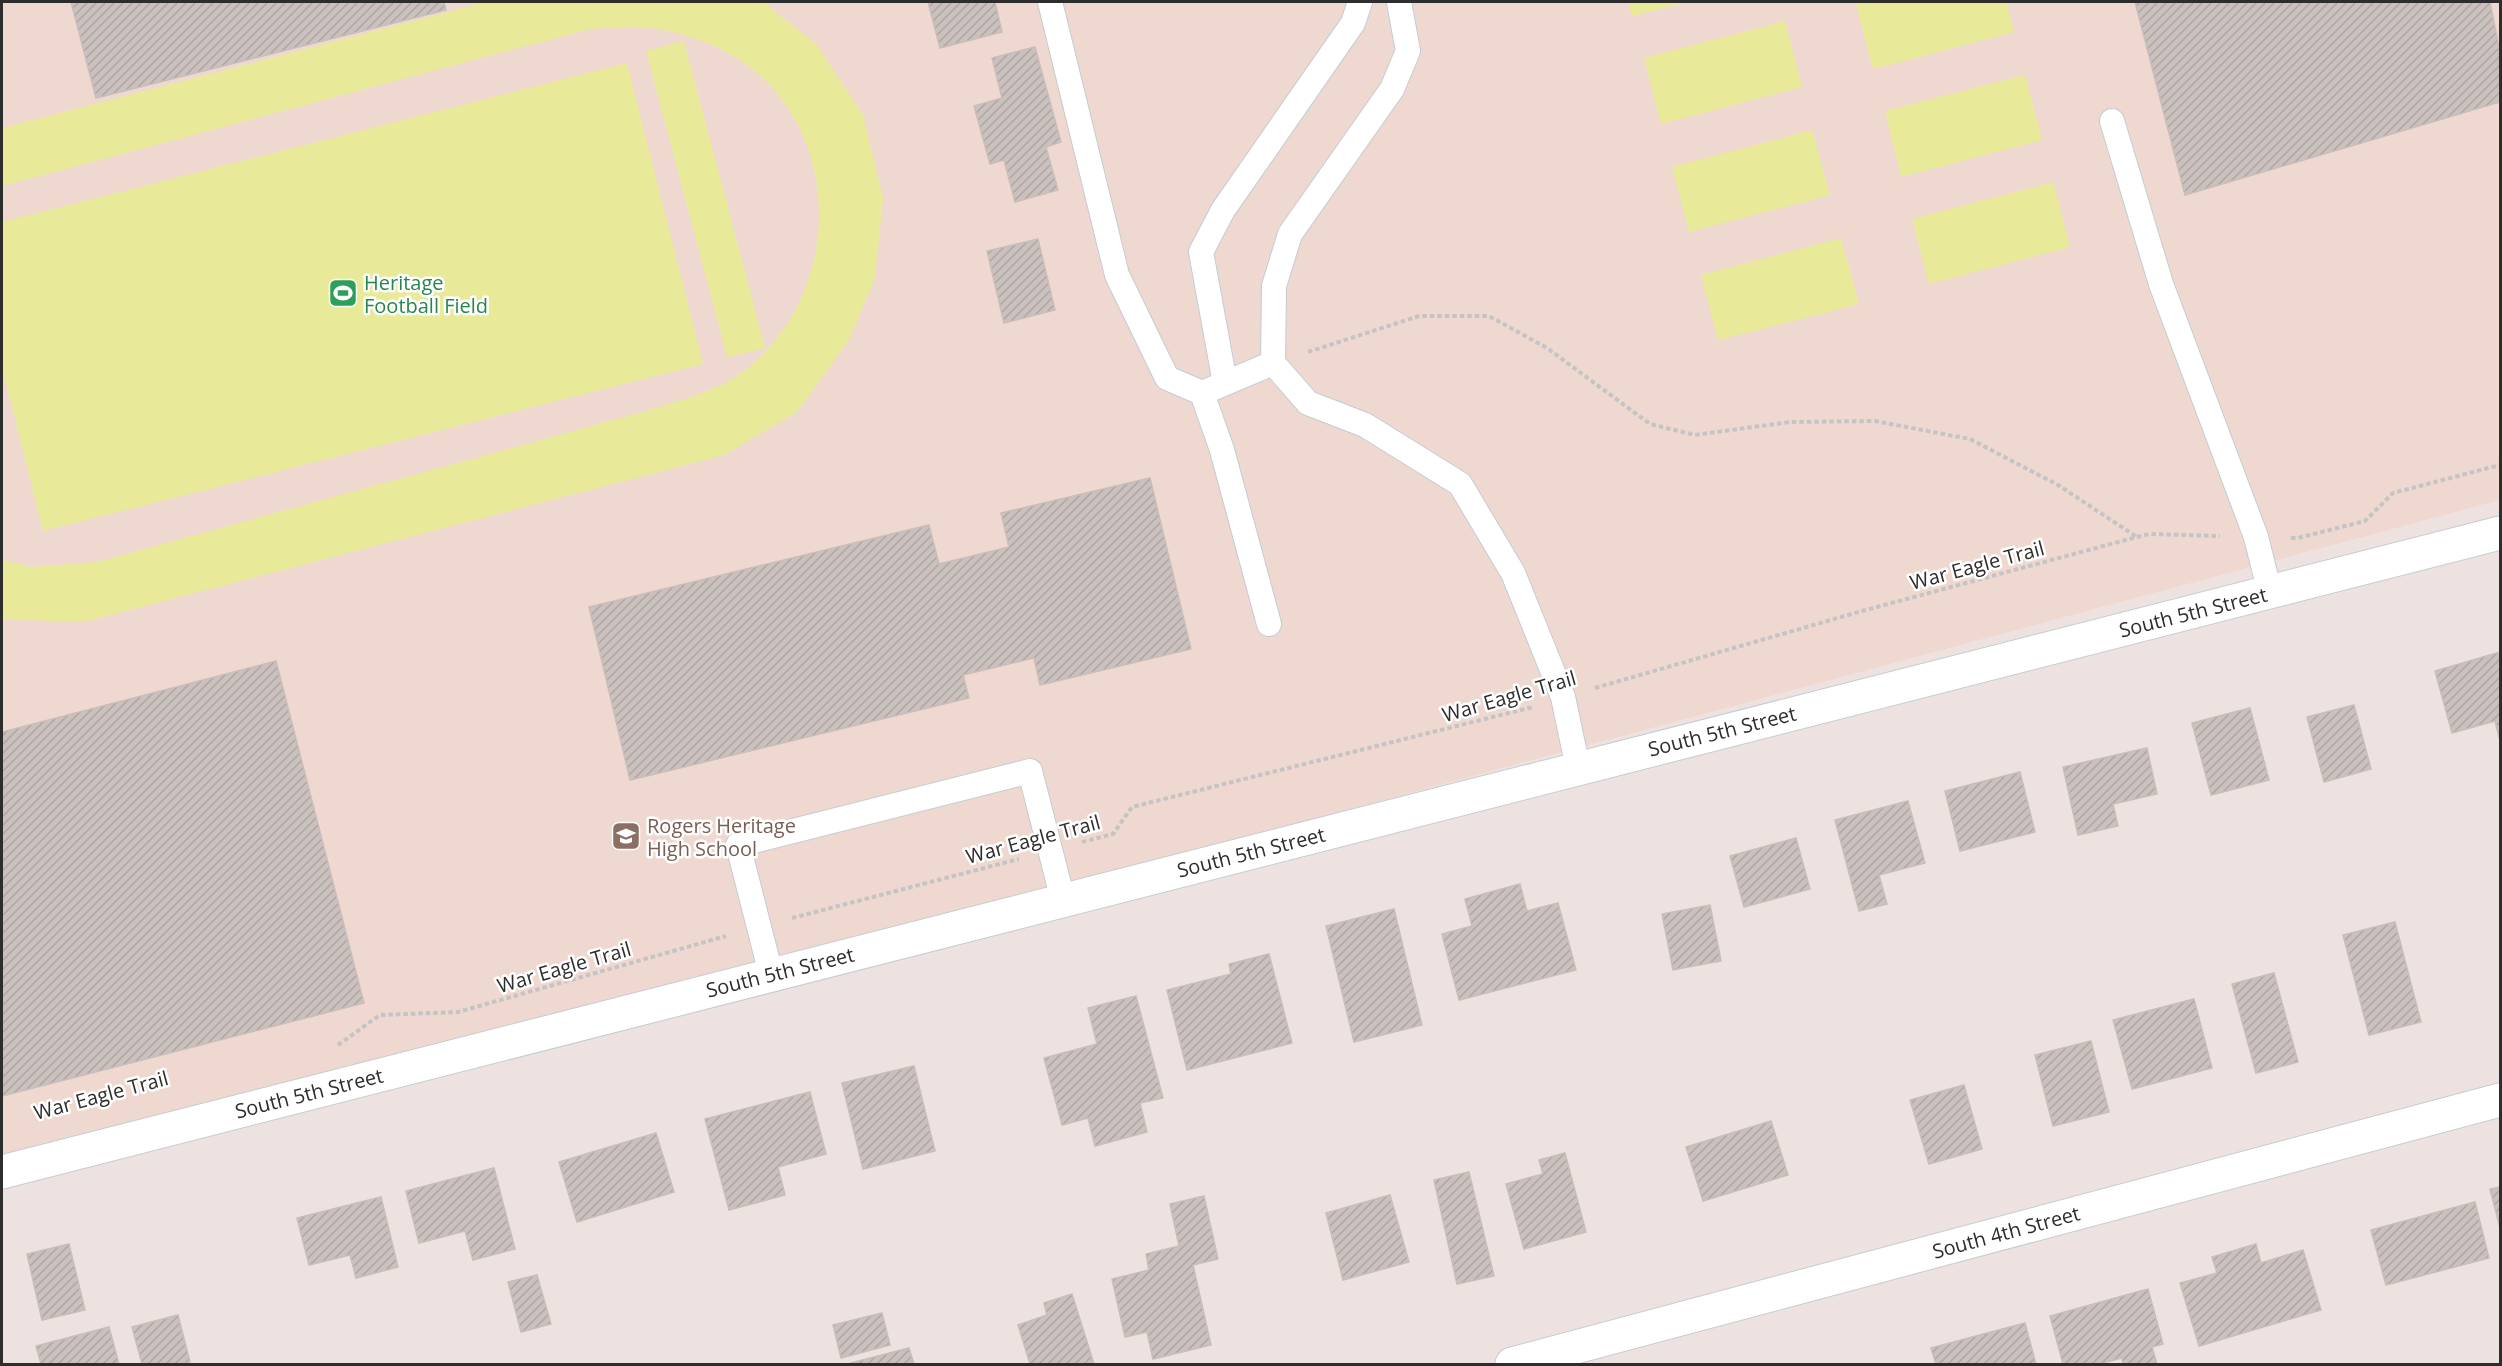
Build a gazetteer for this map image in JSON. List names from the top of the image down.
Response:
{
  "streets": {
    "street": ["South 5th Street", "South 4th Street"],
    "path": ["War Eagle Trail"]
  },
  "places": {
    "sports": ["Heritage Football Field"],
    "school or university": ["Rogers Heritage High School"]
  }
}
